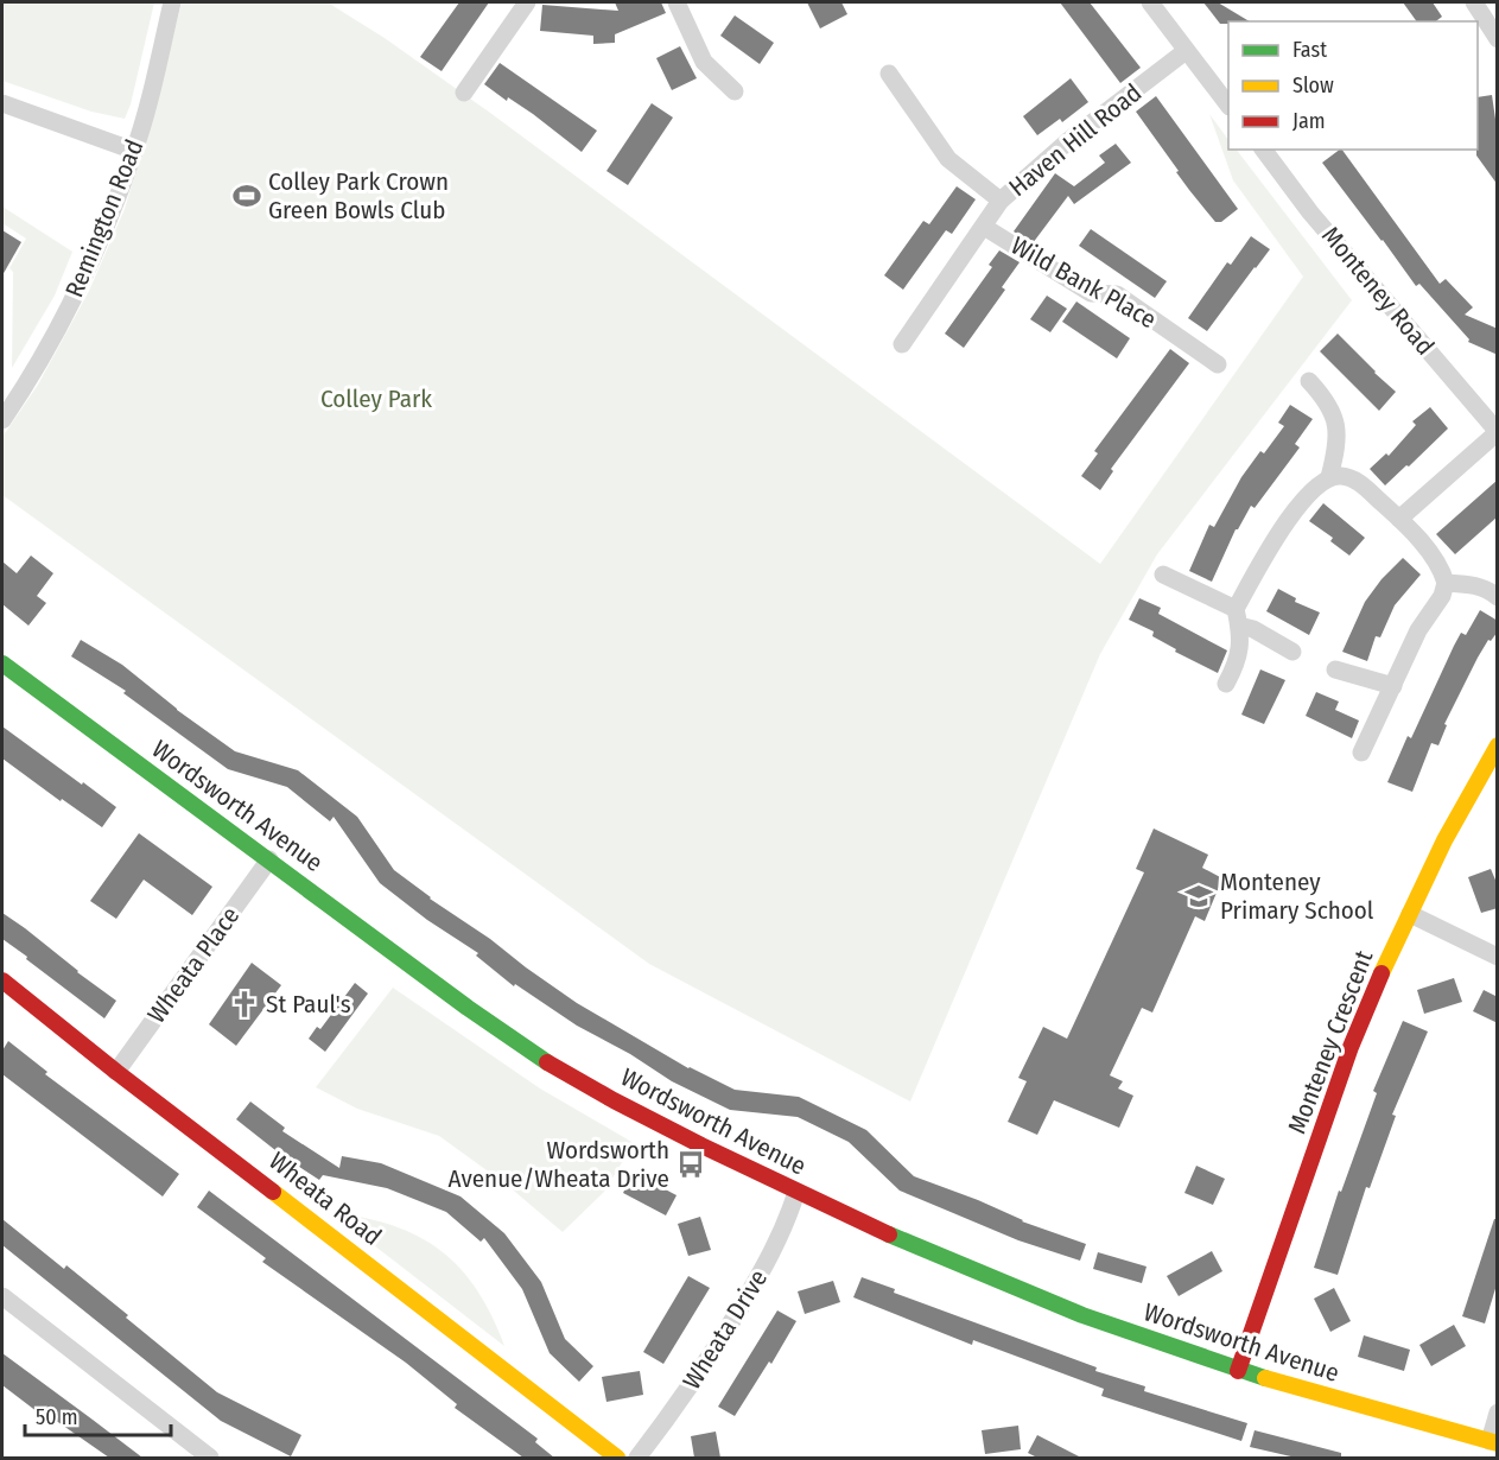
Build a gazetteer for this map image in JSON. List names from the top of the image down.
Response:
{
  "streets": {
    "street": [
      "Haven Hill Road",
      "Remington Road",
      "Wild Bank Place",
      "Monteney Road",
      "Wordsworth Avenue",
      "Wheata Place",
      "Monteney Crescent",
      "Wheata Road",
      "Wheata Drive"
    ]
  },
  "crossings": [
    ["Haven Hill Road", "Wild Bank Place"],
    ["Wordsworth Avenue", "Wheata Place"],
    ["Wordsworth Avenue", "Monteney Crescent"],
    ["Wordsworth Avenue", "Wheata Drive"],
    ["Wheata Place", "Wheata Road"]
  ],
  "parks": ["Colley Park"],
  "places": {
    "sports": ["Colley Park Crown Green Bowls Club"],
    "school or university": ["Monteney Primary School"],
    "church": ["St Paul's"],
    "bus stop": ["Wordsworth Avenue/Wheata Drive"]
  },
  "legend": ["Fast", "Slow", "Jam"],
  "scale_bar": "50 m"
}
